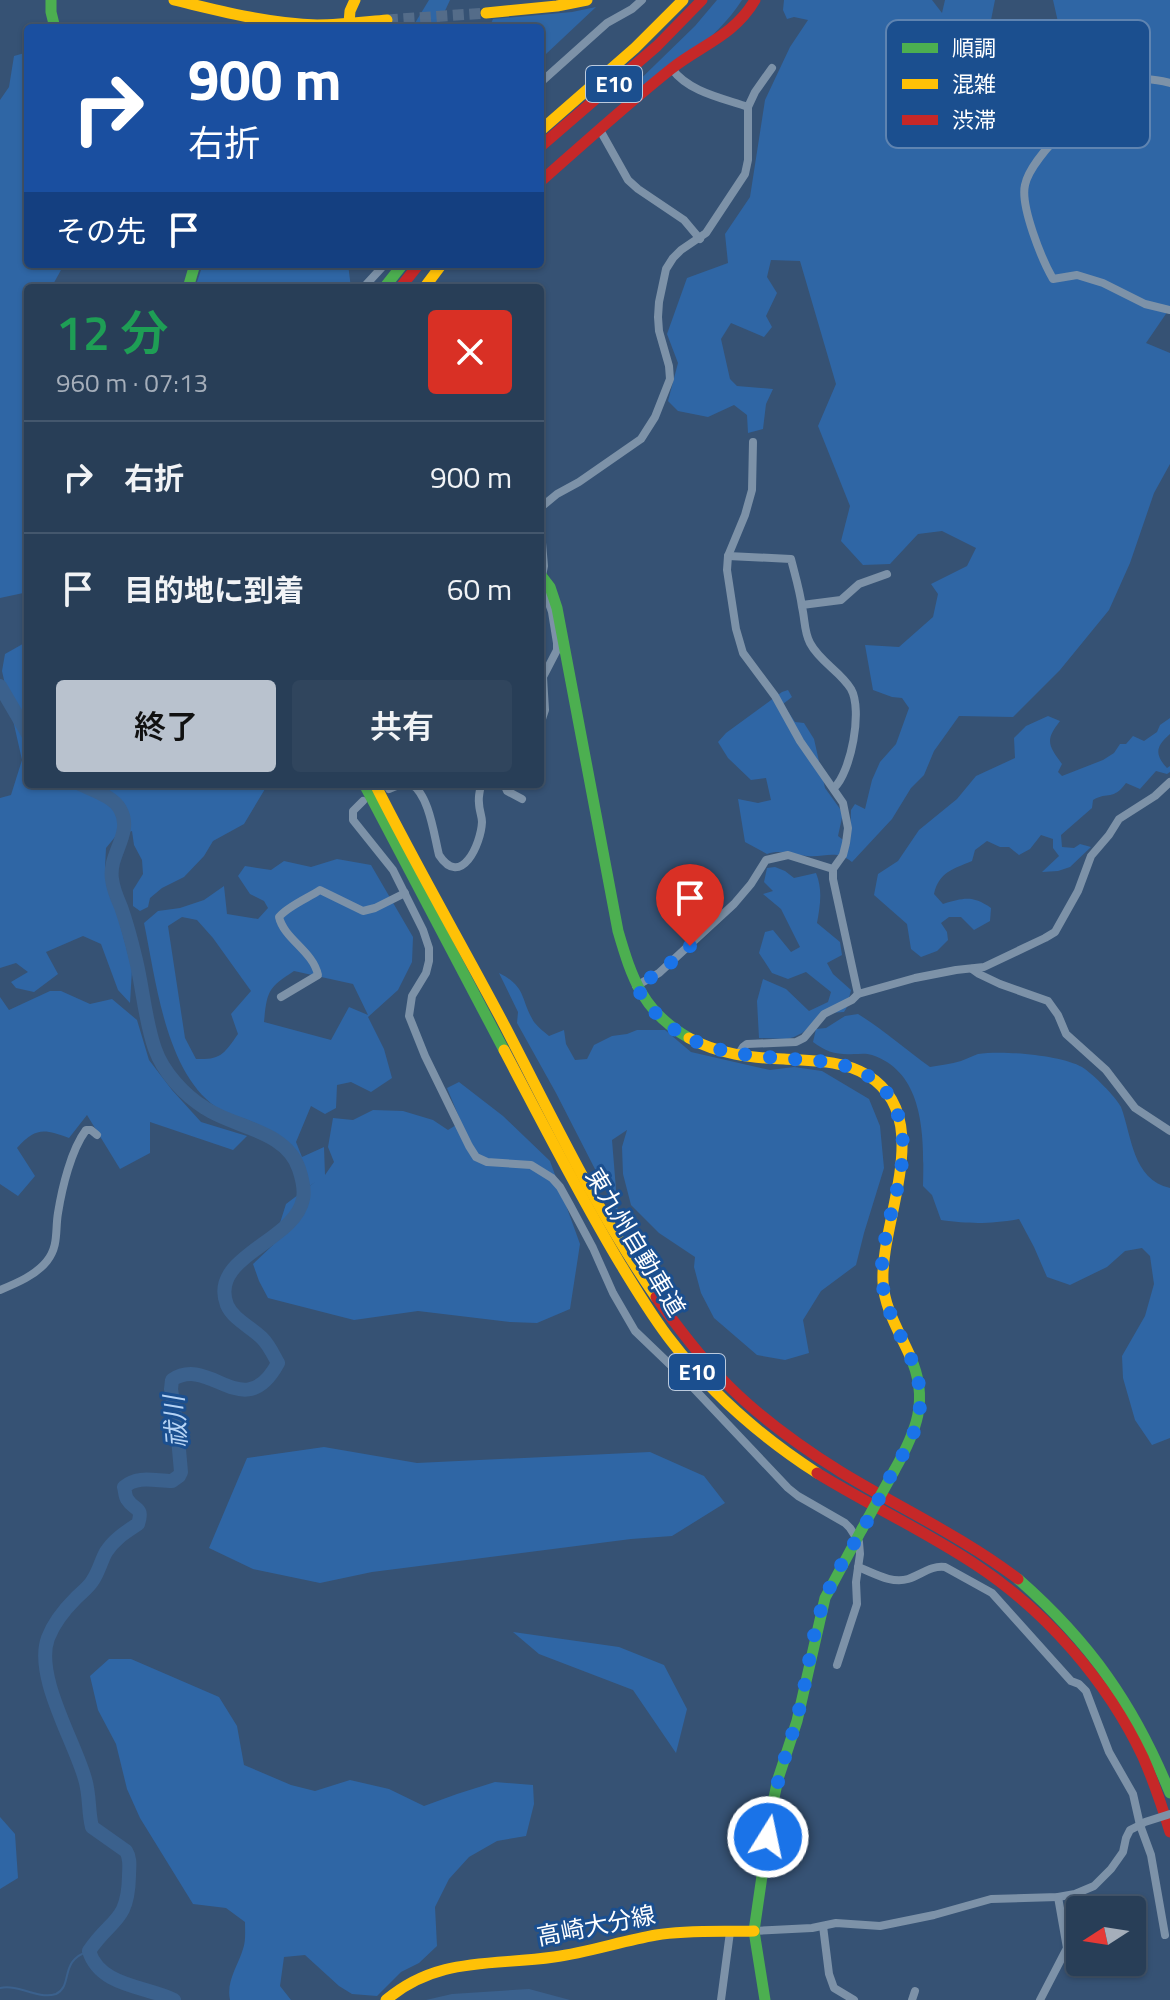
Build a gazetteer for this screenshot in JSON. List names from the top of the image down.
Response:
{
  "streets": {
    "main road": ["E10", "東九州自動車道", "高崎大分線"]
  },
  "water": ["祓川"],
  "legend": ["順調", "混雑", "渋滞"],
  "north": "left",
  "page": {
    "turn": ["900 m", "右折"],
    "then": "その先",
    "heading": ["12 分", "960 m · 07:13"],
    "list": [
      {
        "name": "右折",
        "value": "900 m"
      },
      {
        "name": "目的地に到着",
        "value": "60 m"
      }
    ],
    "buttons": ["終了", "共有"]
  }
}
